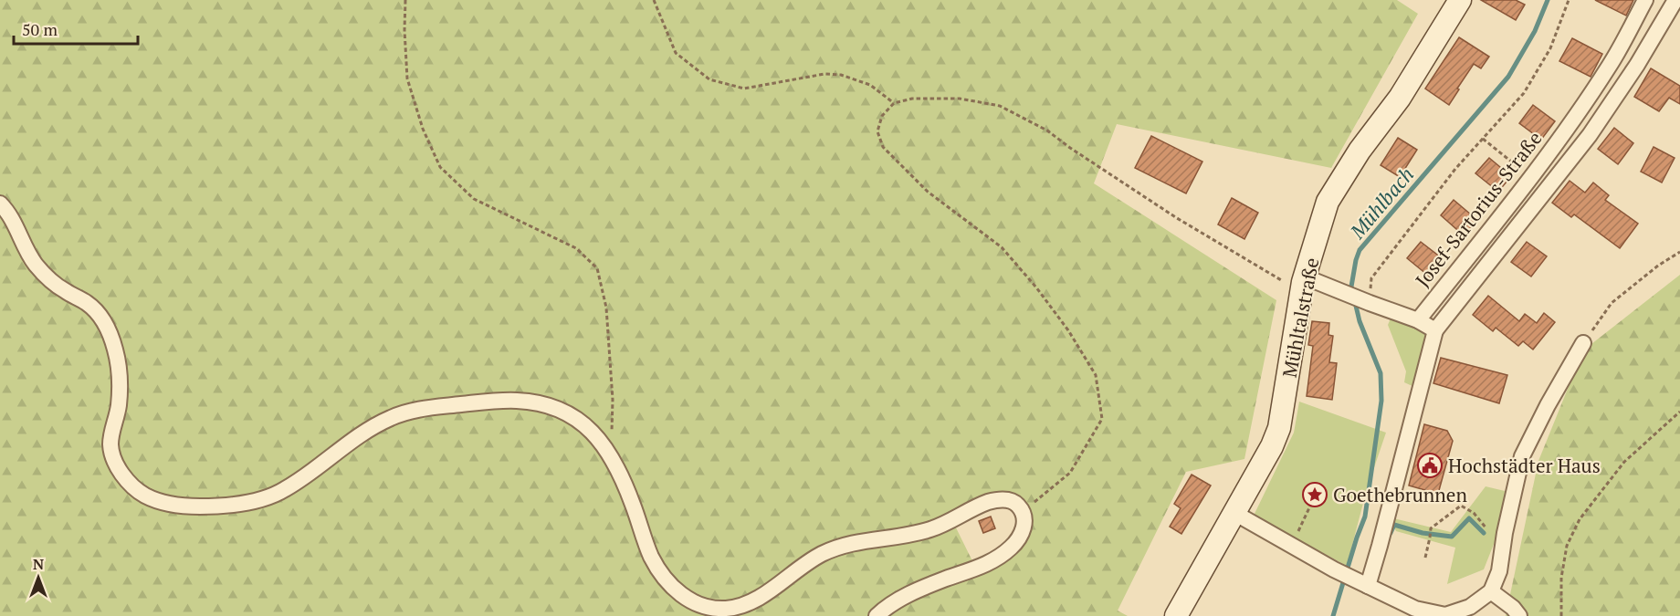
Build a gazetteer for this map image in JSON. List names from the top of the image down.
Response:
{
  "streets": {
    "main road": ["Mühltalstraße"],
    "street": ["Josef-Sartorius-Straße"]
  },
  "water": ["Mühlbach"],
  "places": {
    "public building": ["Hochstädter Haus"],
    "place": ["Goethebrunnen"]
  },
  "scale_bar": "50 m",
  "north": "top"
}
